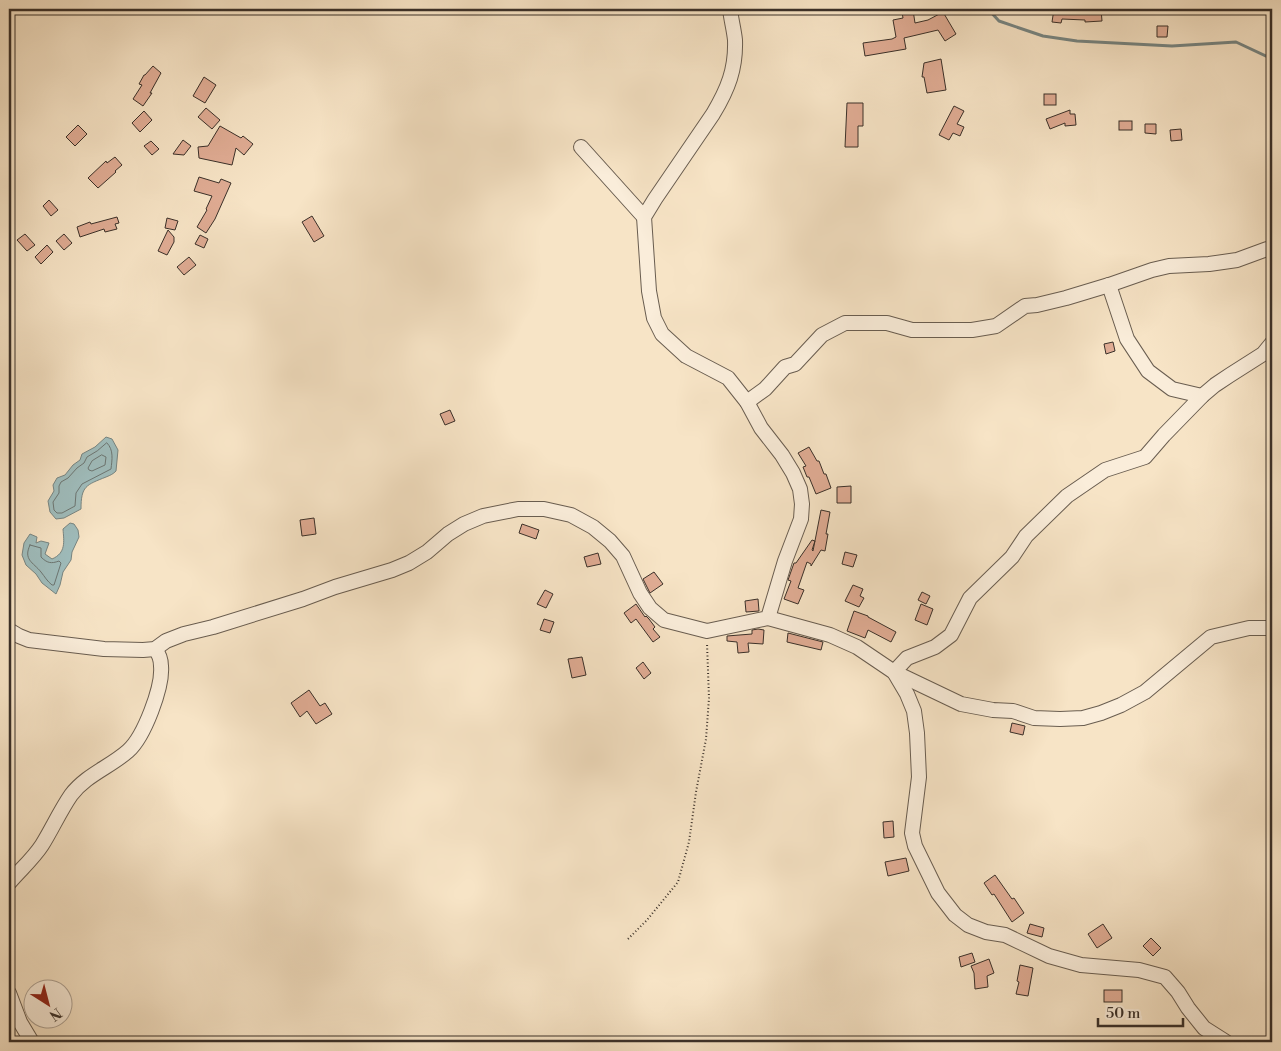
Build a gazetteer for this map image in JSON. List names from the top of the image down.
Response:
{
  "scale_bar": "50 m",
  "north": "bottom right"
}
